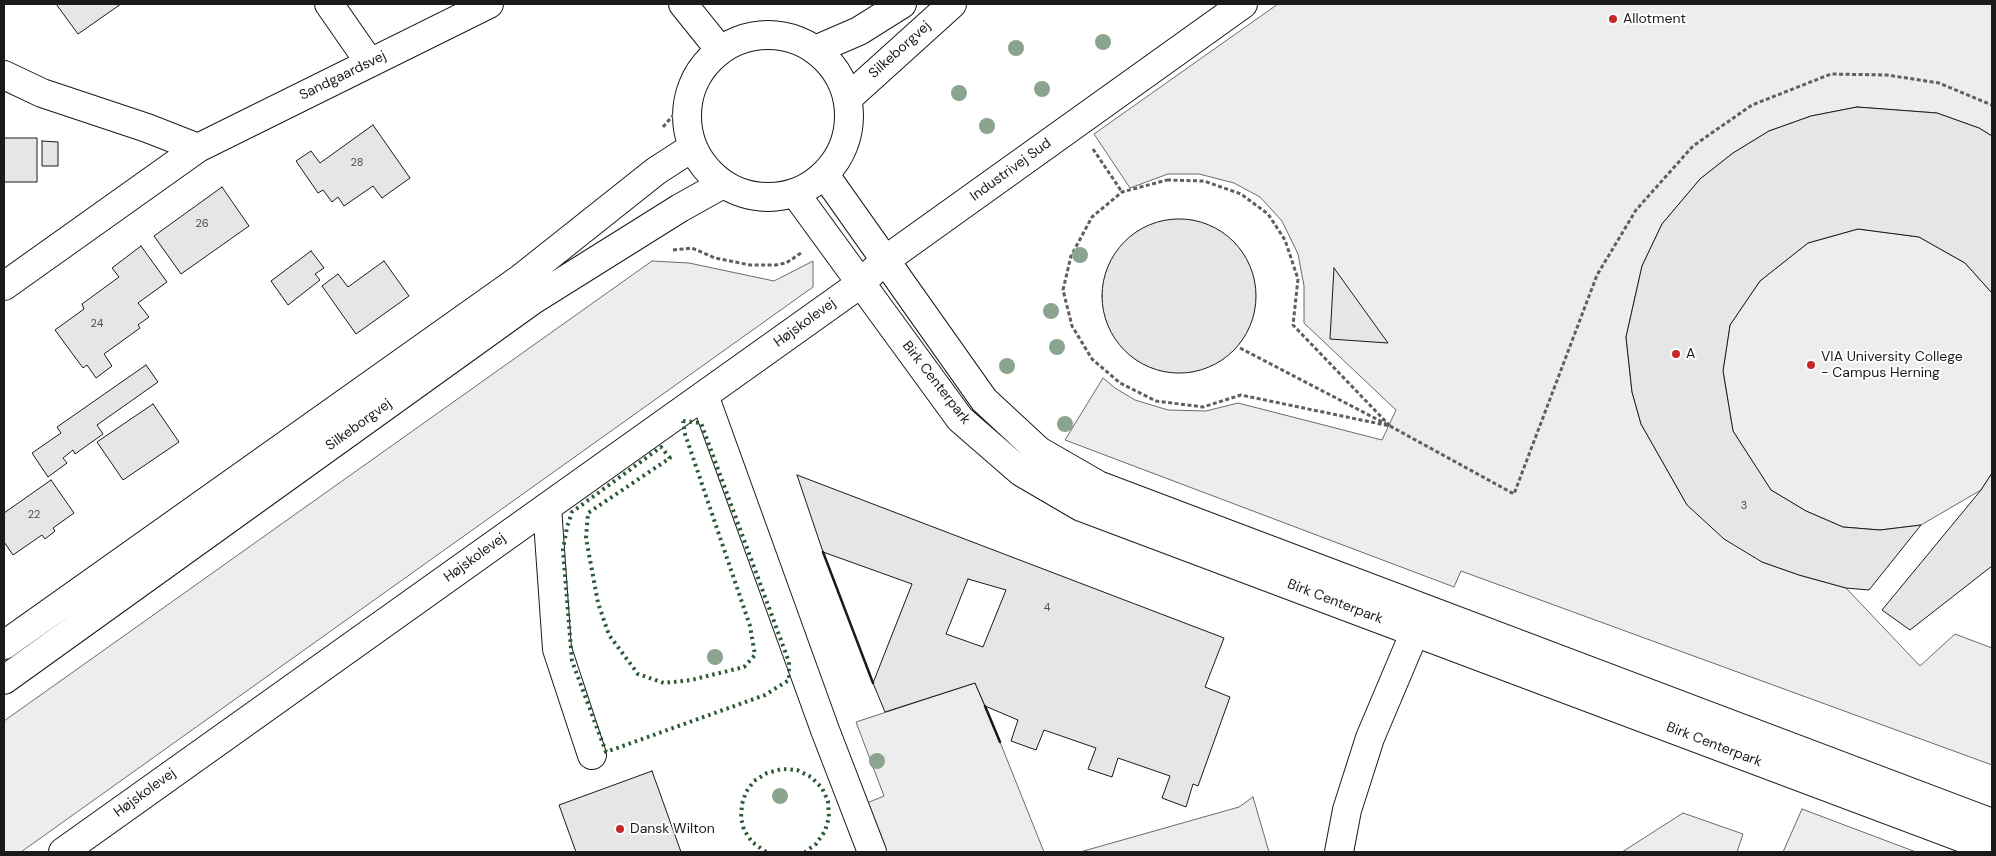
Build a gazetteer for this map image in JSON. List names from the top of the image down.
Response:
{
  "streets": {
    "street": [
      "Silkeborgvej",
      "Sandgaardsvej",
      "Industrivej Sud",
      "Højskolevej",
      "Birk Centerpark"
    ]
  },
  "crossings": [
    ["Silkeborgvej", "Birk Centerpark"],
    ["Industrivej Sud", "Højskolevej"],
    ["Industrivej Sud", "Birk Centerpark"],
    ["Højskolevej", "Birk Centerpark"]
  ],
  "places": [
    "Allotment",
    "A",
    "VIA University College - Campus Herning",
    "Dansk Wilton"
  ],
  "house_numbers": [
    "28",
    "26",
    "24",
    "3",
    "22",
    "4"
  ]
}
